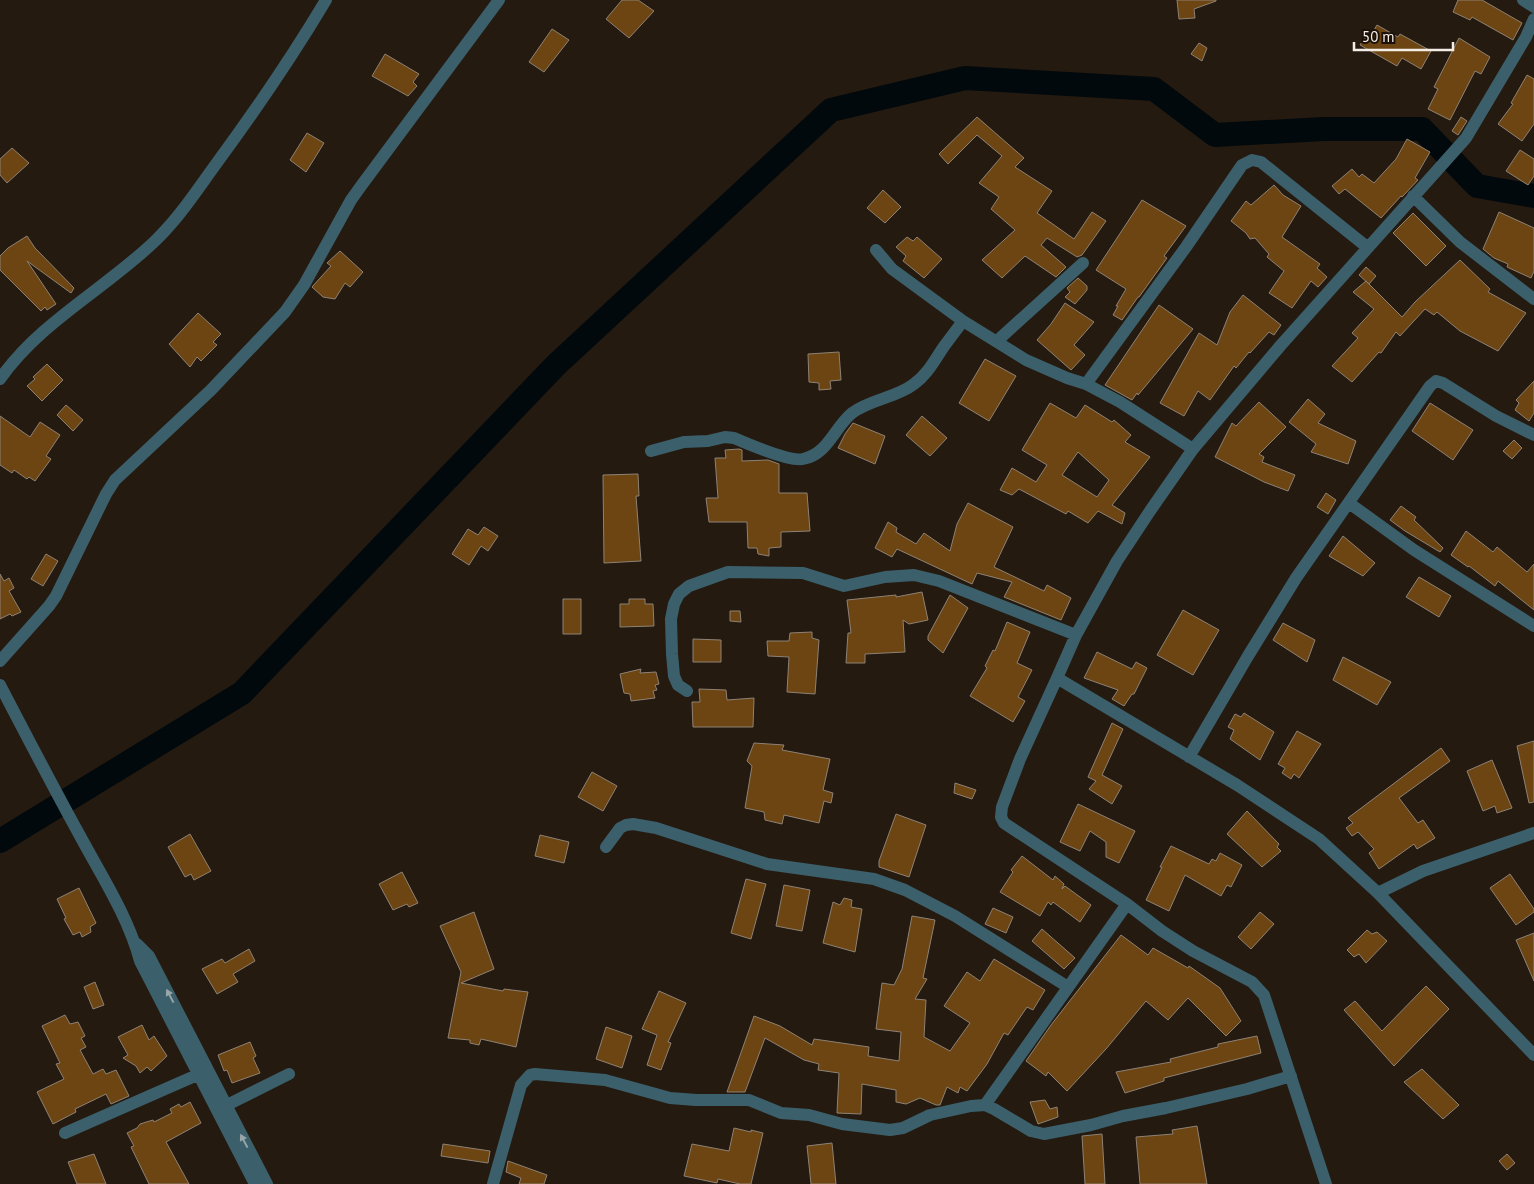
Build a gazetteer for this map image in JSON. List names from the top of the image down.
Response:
{
  "scale_bar": "50 m"
}
